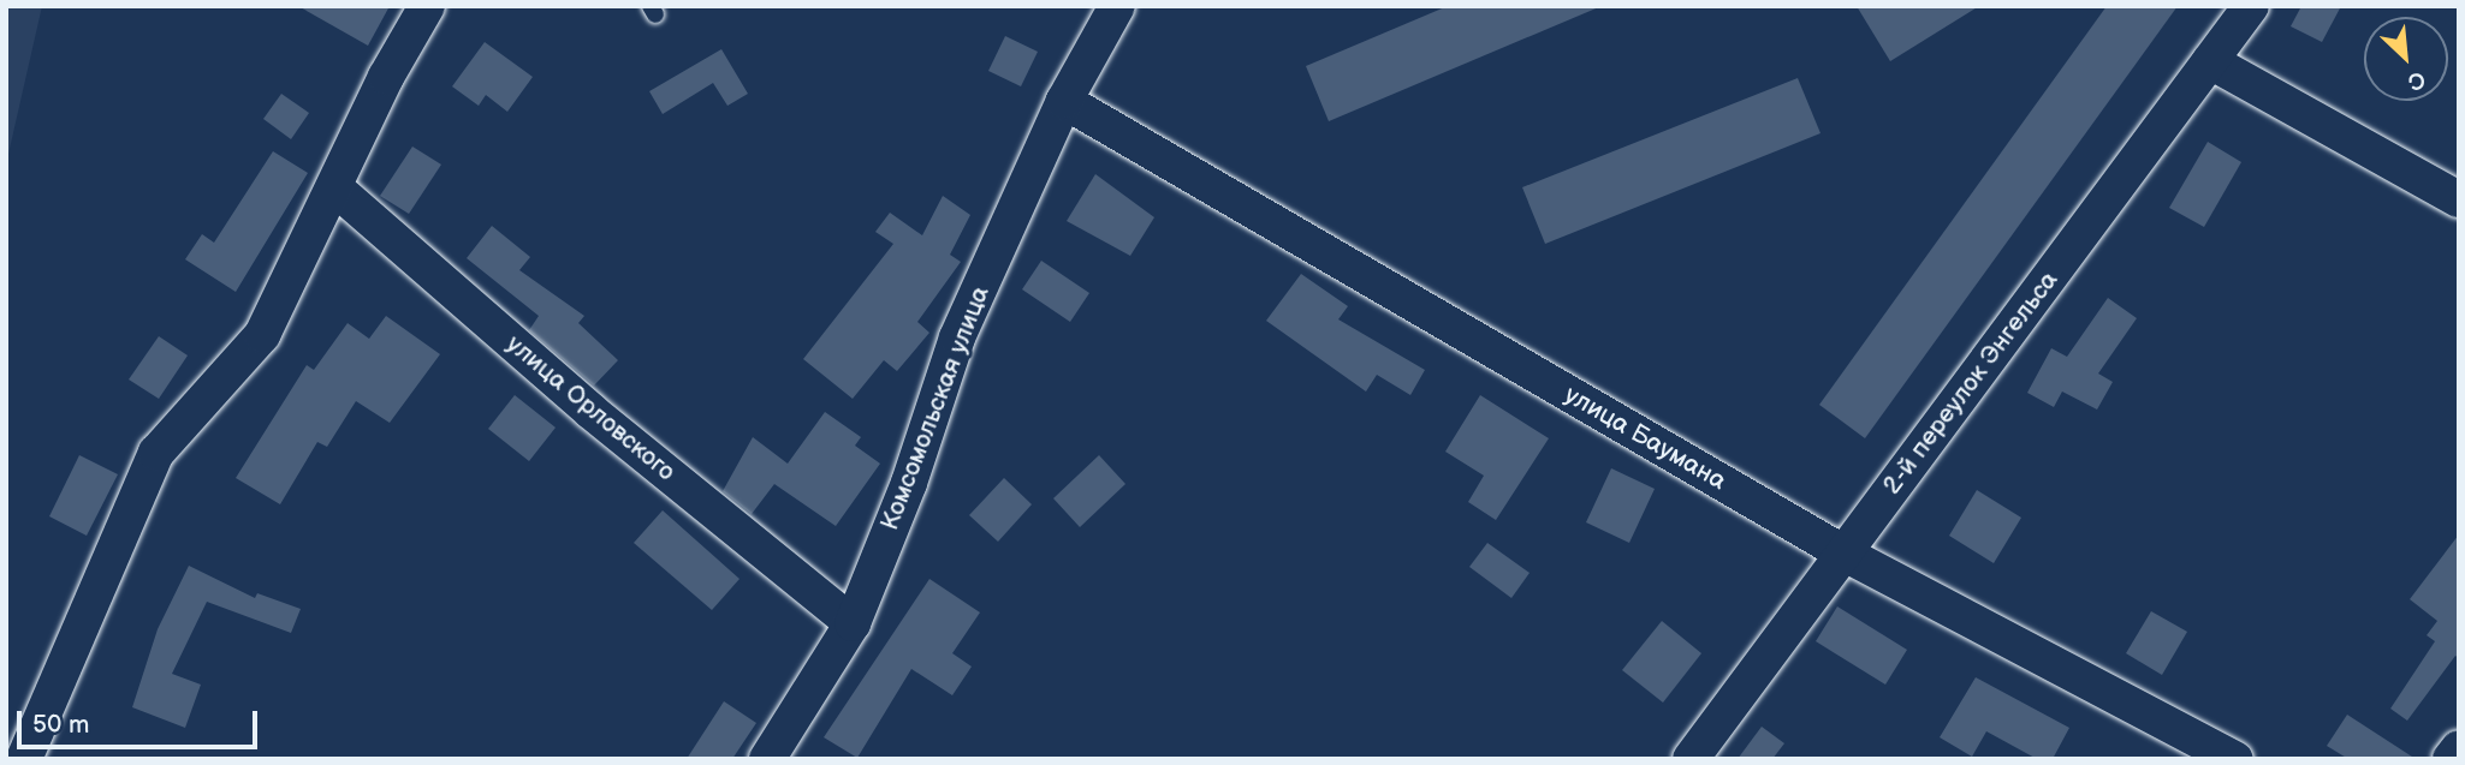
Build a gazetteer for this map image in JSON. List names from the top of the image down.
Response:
{
  "streets": {
    "street": [
      "2-й переулок Энгельса",
      "улица Орловского",
      "Комсомольская улица",
      "улица Баумана"
    ]
  },
  "crossings": [
    ["2-й переулок Энгельса", "улица Баумана"],
    ["улица Орловского", "Комсомольская улица"],
    ["Комсомольская улица", "улица Баумана"]
  ],
  "scale_bar": "50 m",
  "north": "bottom right"
}
